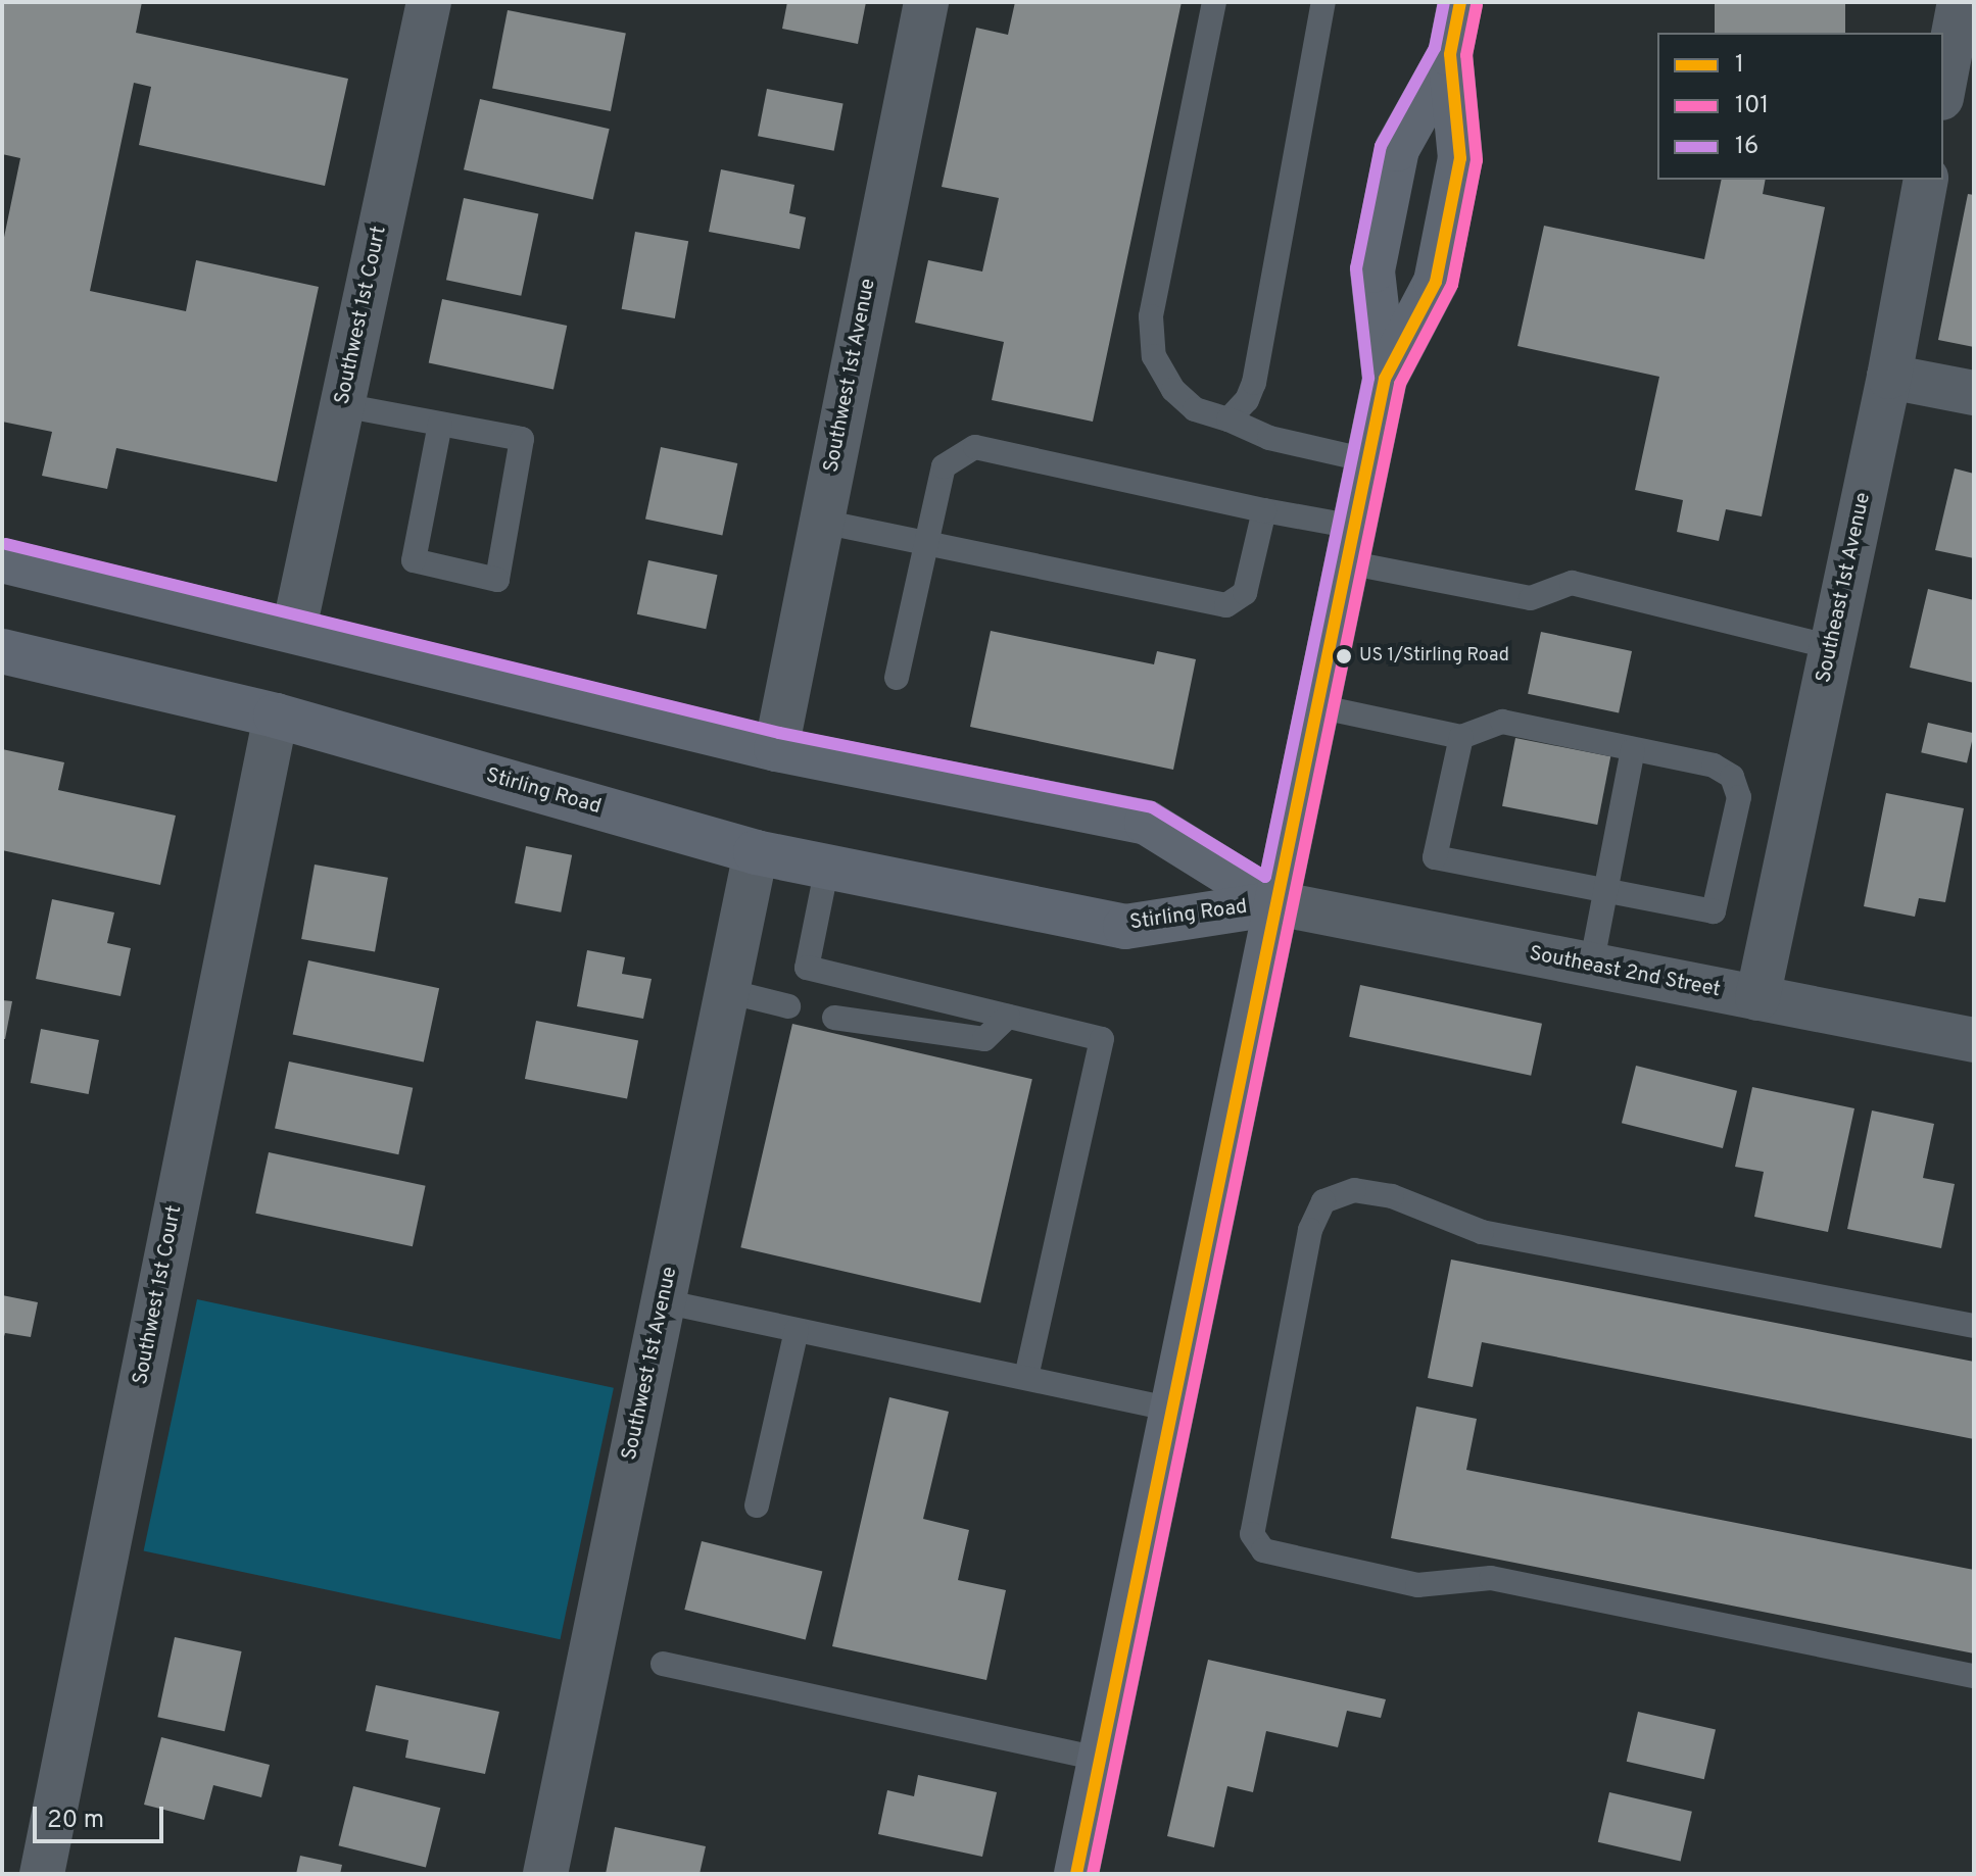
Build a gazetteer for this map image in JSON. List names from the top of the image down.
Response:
{
  "streets": {
    "main road": ["Stirling Road"],
    "street": [
      "Southwest 1st Court",
      "Southwest 1st Avenue",
      "Southeast 1st Avenue",
      "Southeast 2nd Street"
    ]
  },
  "crossings": [
    ["Southwest 1st Court", "Stirling Road"],
    ["Southwest 1st Avenue", "Stirling Road"],
    ["Southeast 1st Avenue", "Southeast 2nd Street"],
    ["Stirling Road", "Southeast 2nd Street"]
  ],
  "places": ["US 1/Stirling Road"],
  "lines": ["transit line 1", "transit line 16", "transit line 101"],
  "legend": ["1", "101", "16"],
  "scale_bar": "20 m"
}
